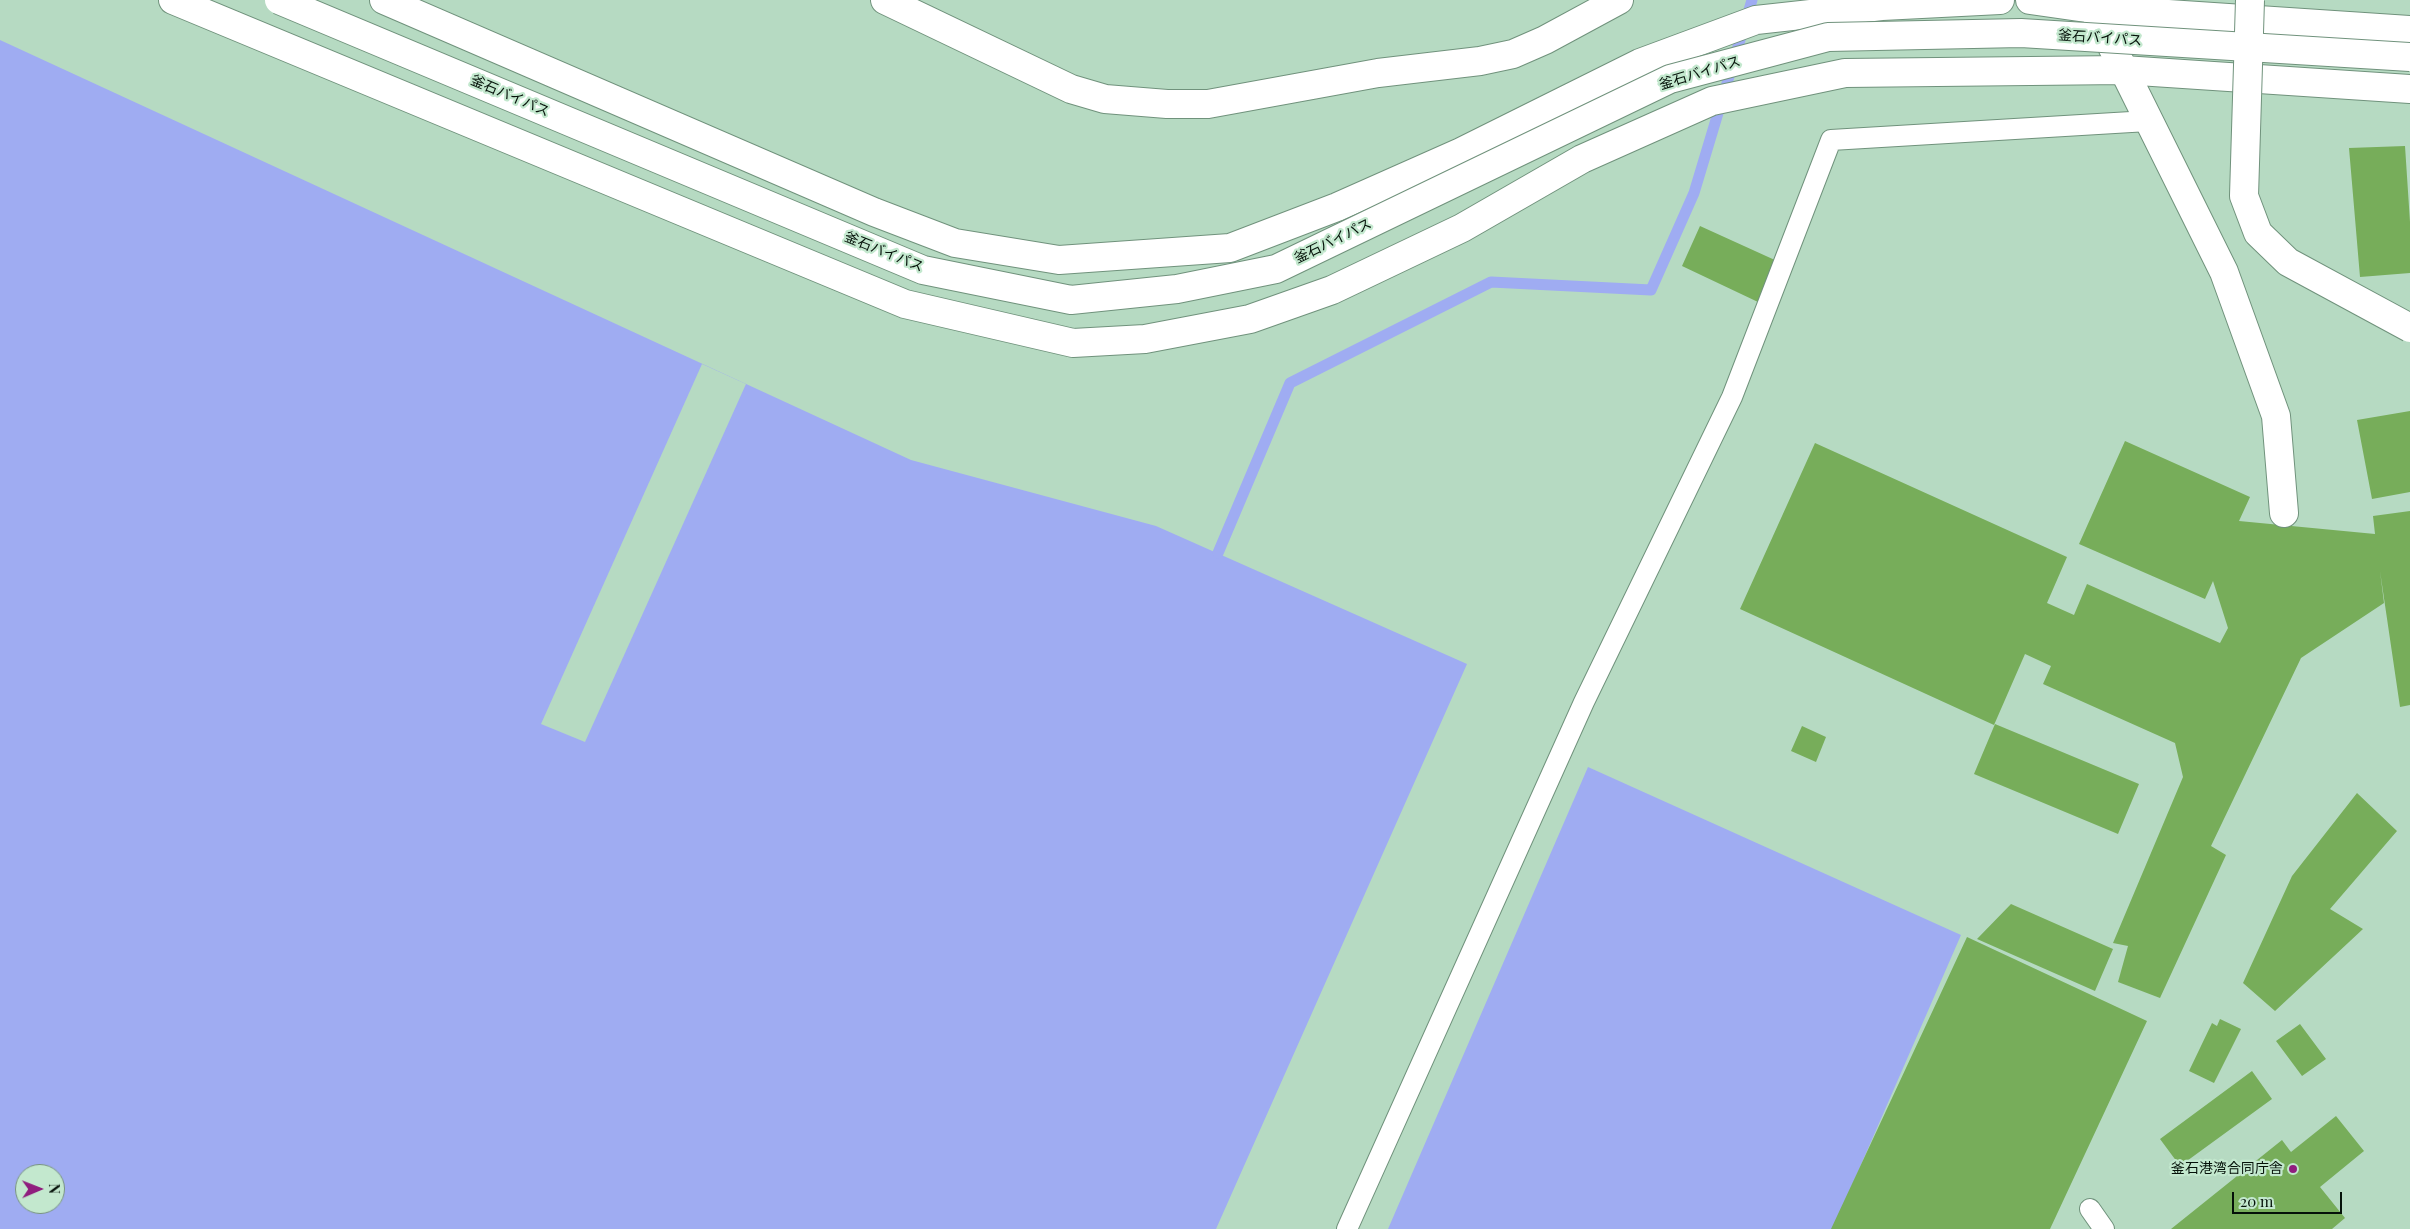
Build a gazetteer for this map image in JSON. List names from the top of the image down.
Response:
{
  "streets": {
    "main road": ["釜石バイパス"]
  },
  "places": ["釜石港湾合同庁舎"],
  "scale_bar": "20 m",
  "north": "right"
}
